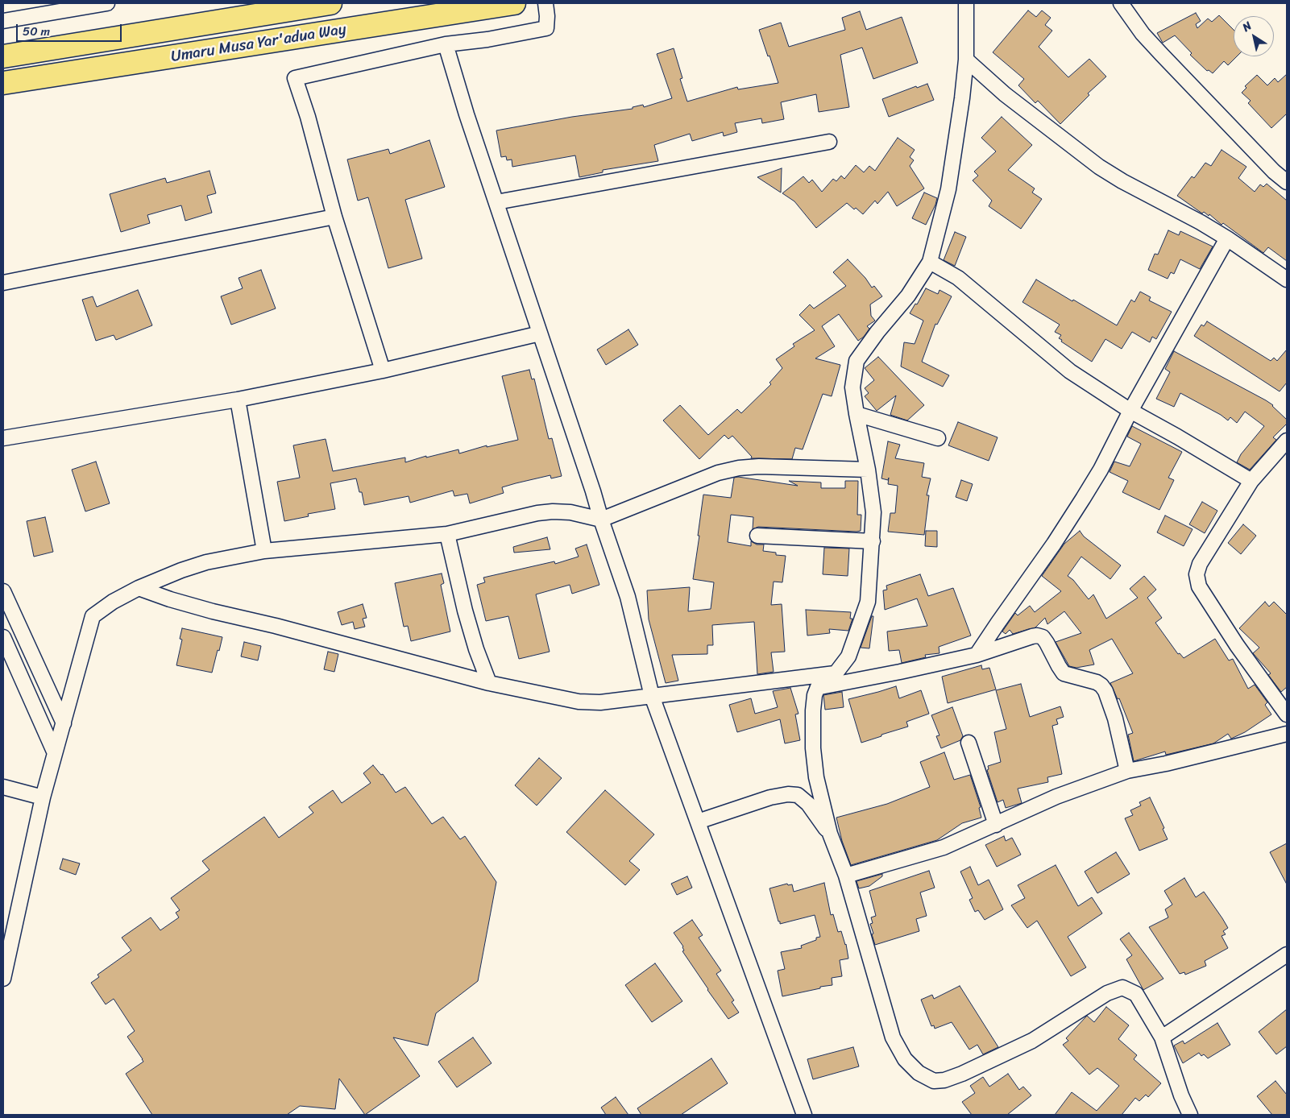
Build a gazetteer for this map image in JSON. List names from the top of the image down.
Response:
{
  "streets": {
    "main road": ["Umaru Musa Yar'adua Way"]
  },
  "scale_bar": "50 m",
  "north": "top left"
}
